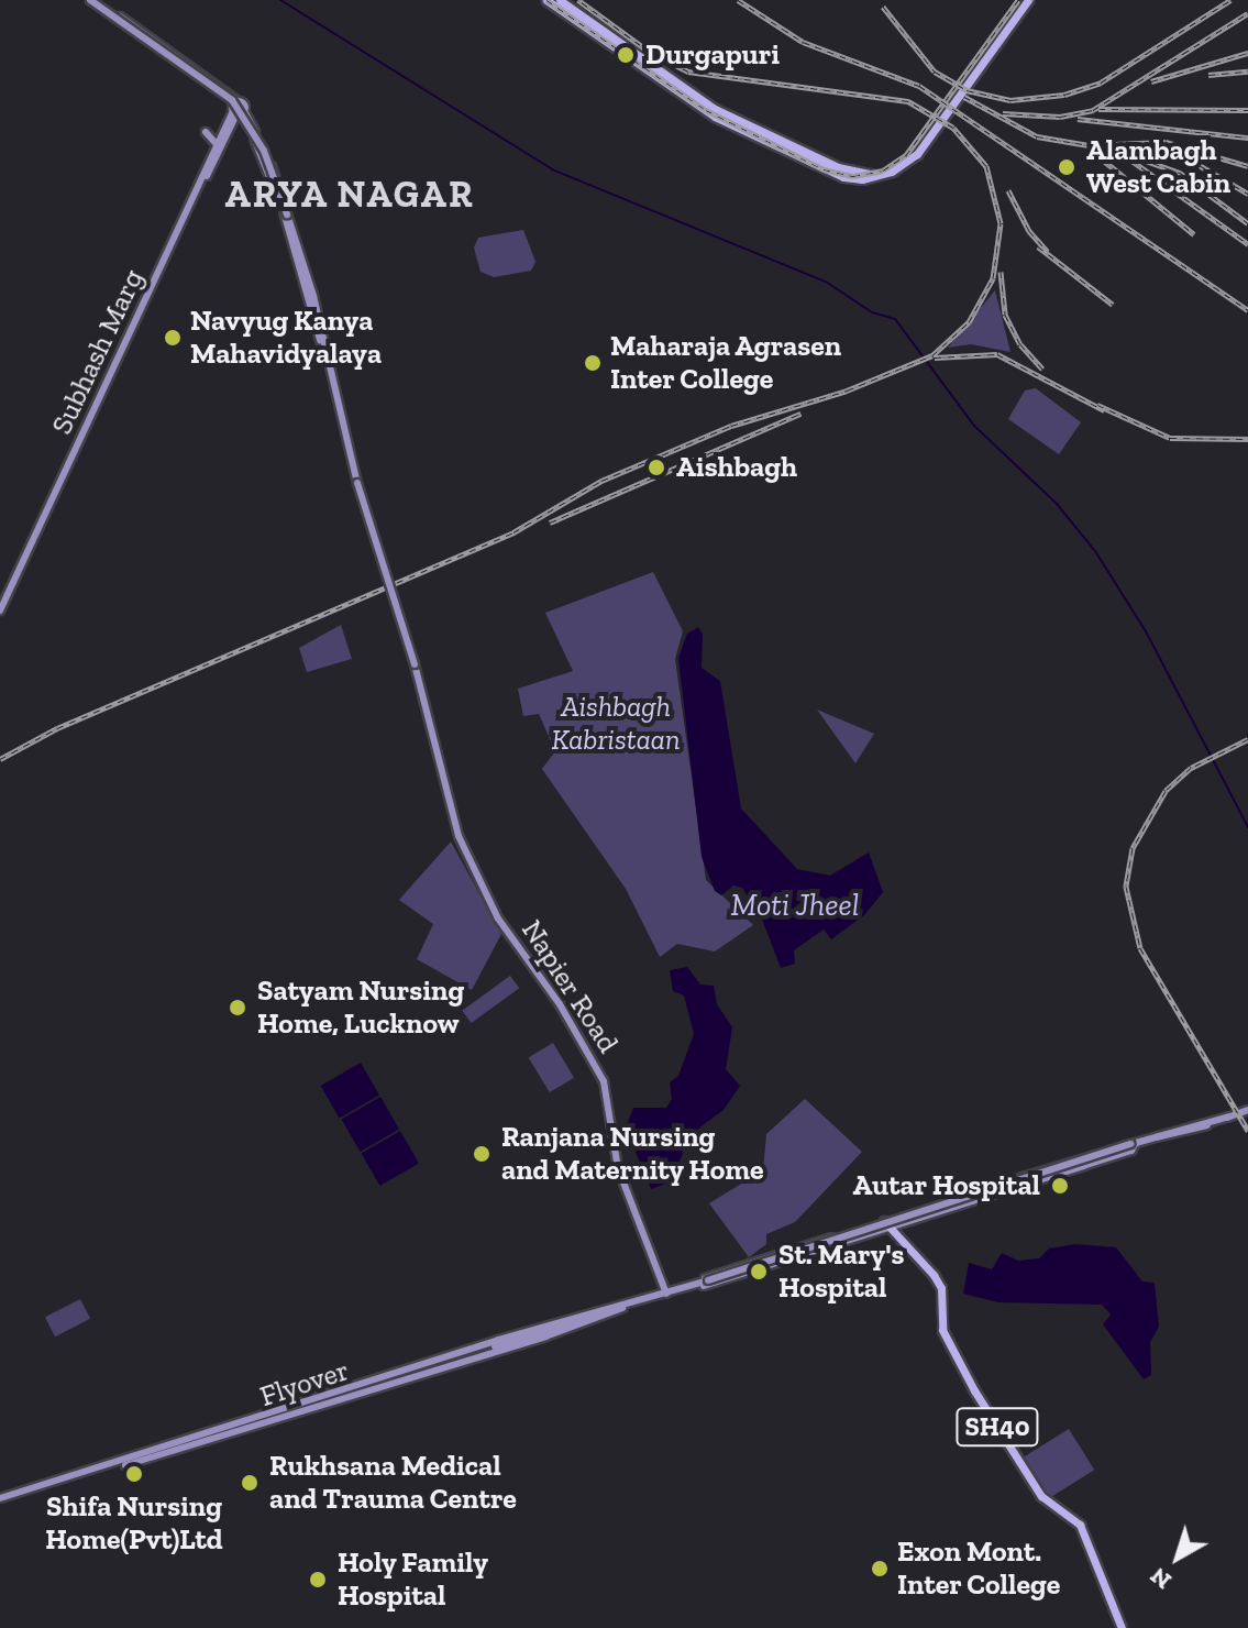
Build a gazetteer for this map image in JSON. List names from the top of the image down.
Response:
{
  "streets": {
    "main road": ["Subhash Marg", "Napier Road", "SH40"]
  },
  "districts": ["ARYA NAGAR"],
  "water": ["Moti Jheel"],
  "parks": ["Aishbagh Kabristaan"],
  "places": [
    "Durgapuri",
    "Alambagh West Cabin",
    "Navyug Kanya Mahavidyalaya",
    "Maharaja Agrasen Inter College",
    "Aishbagh",
    "Satyam Nursing Home, Lucknow",
    "Ranjana Nursing and Maternity Home",
    "Autar Hospital",
    "St. Mary's Hospital",
    "Shifa Nursing Home(Pvt)Ltd",
    "Rukhsana Medical and Trauma Centre",
    "Exon Mont. Inter College",
    "Holy Family Hospital"
  ],
  "north": "bottom left"
}
